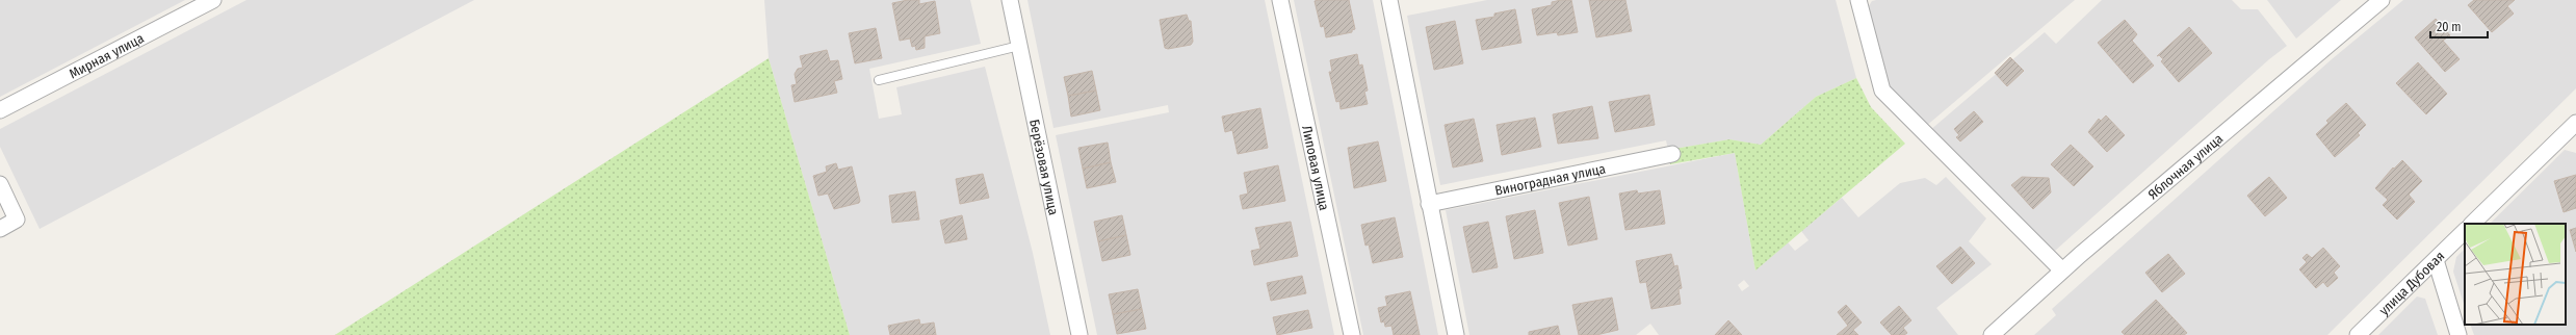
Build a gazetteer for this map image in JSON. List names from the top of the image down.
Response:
{
  "streets": {
    "street": [
      "Мирная улица",
      "Яблочная улица",
      "Берёзовая улица",
      "Липовая улица",
      "Виноградная улица",
      "улица Дубовая"
    ]
  },
  "scale_bar": "20 m"
}
